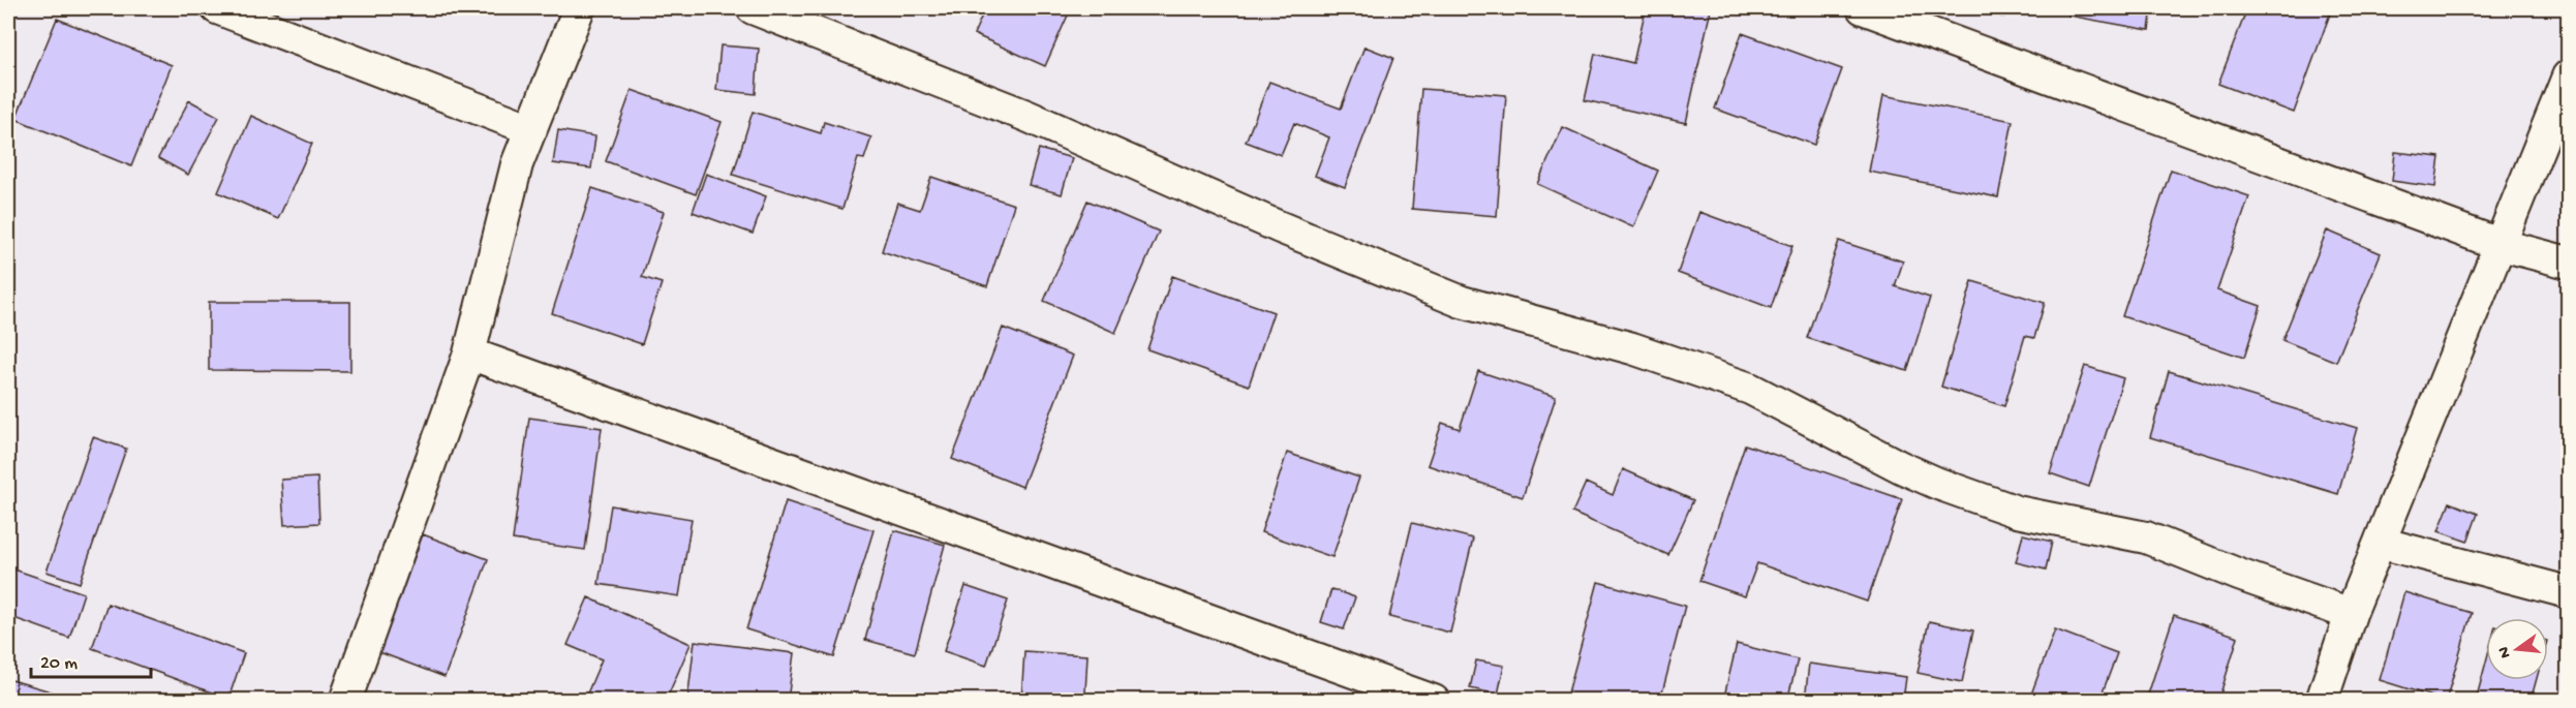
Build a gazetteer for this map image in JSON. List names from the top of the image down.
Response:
{
  "scale_bar": "20 m",
  "north": "left"
}
